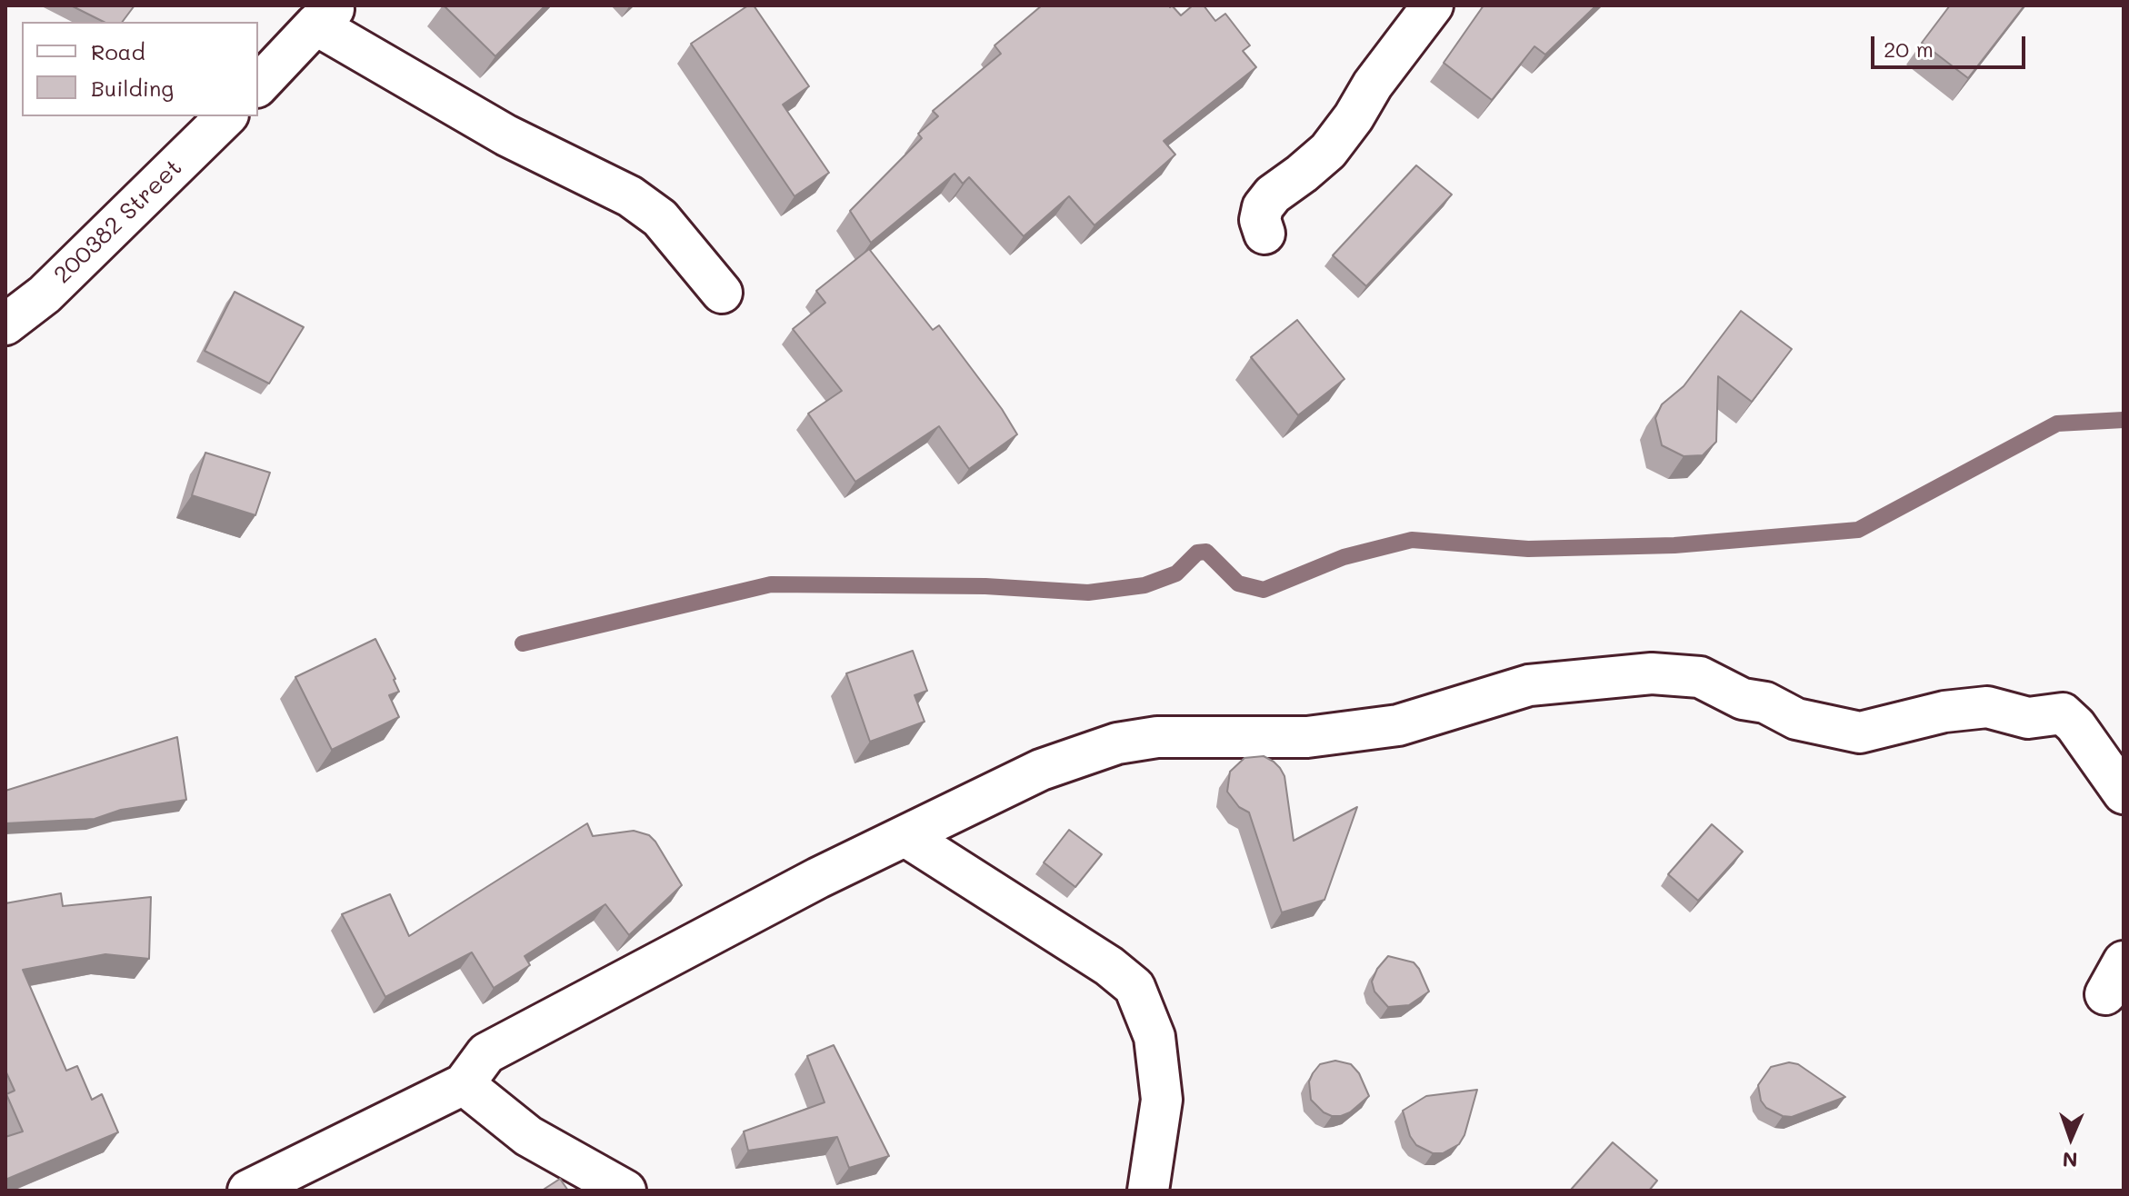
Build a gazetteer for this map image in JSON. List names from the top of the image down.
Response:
{
  "streets": {
    "street": ["200382 Street"]
  },
  "legend": ["Road", "Building"],
  "scale_bar": "20 m",
  "north": "bottom"
}
